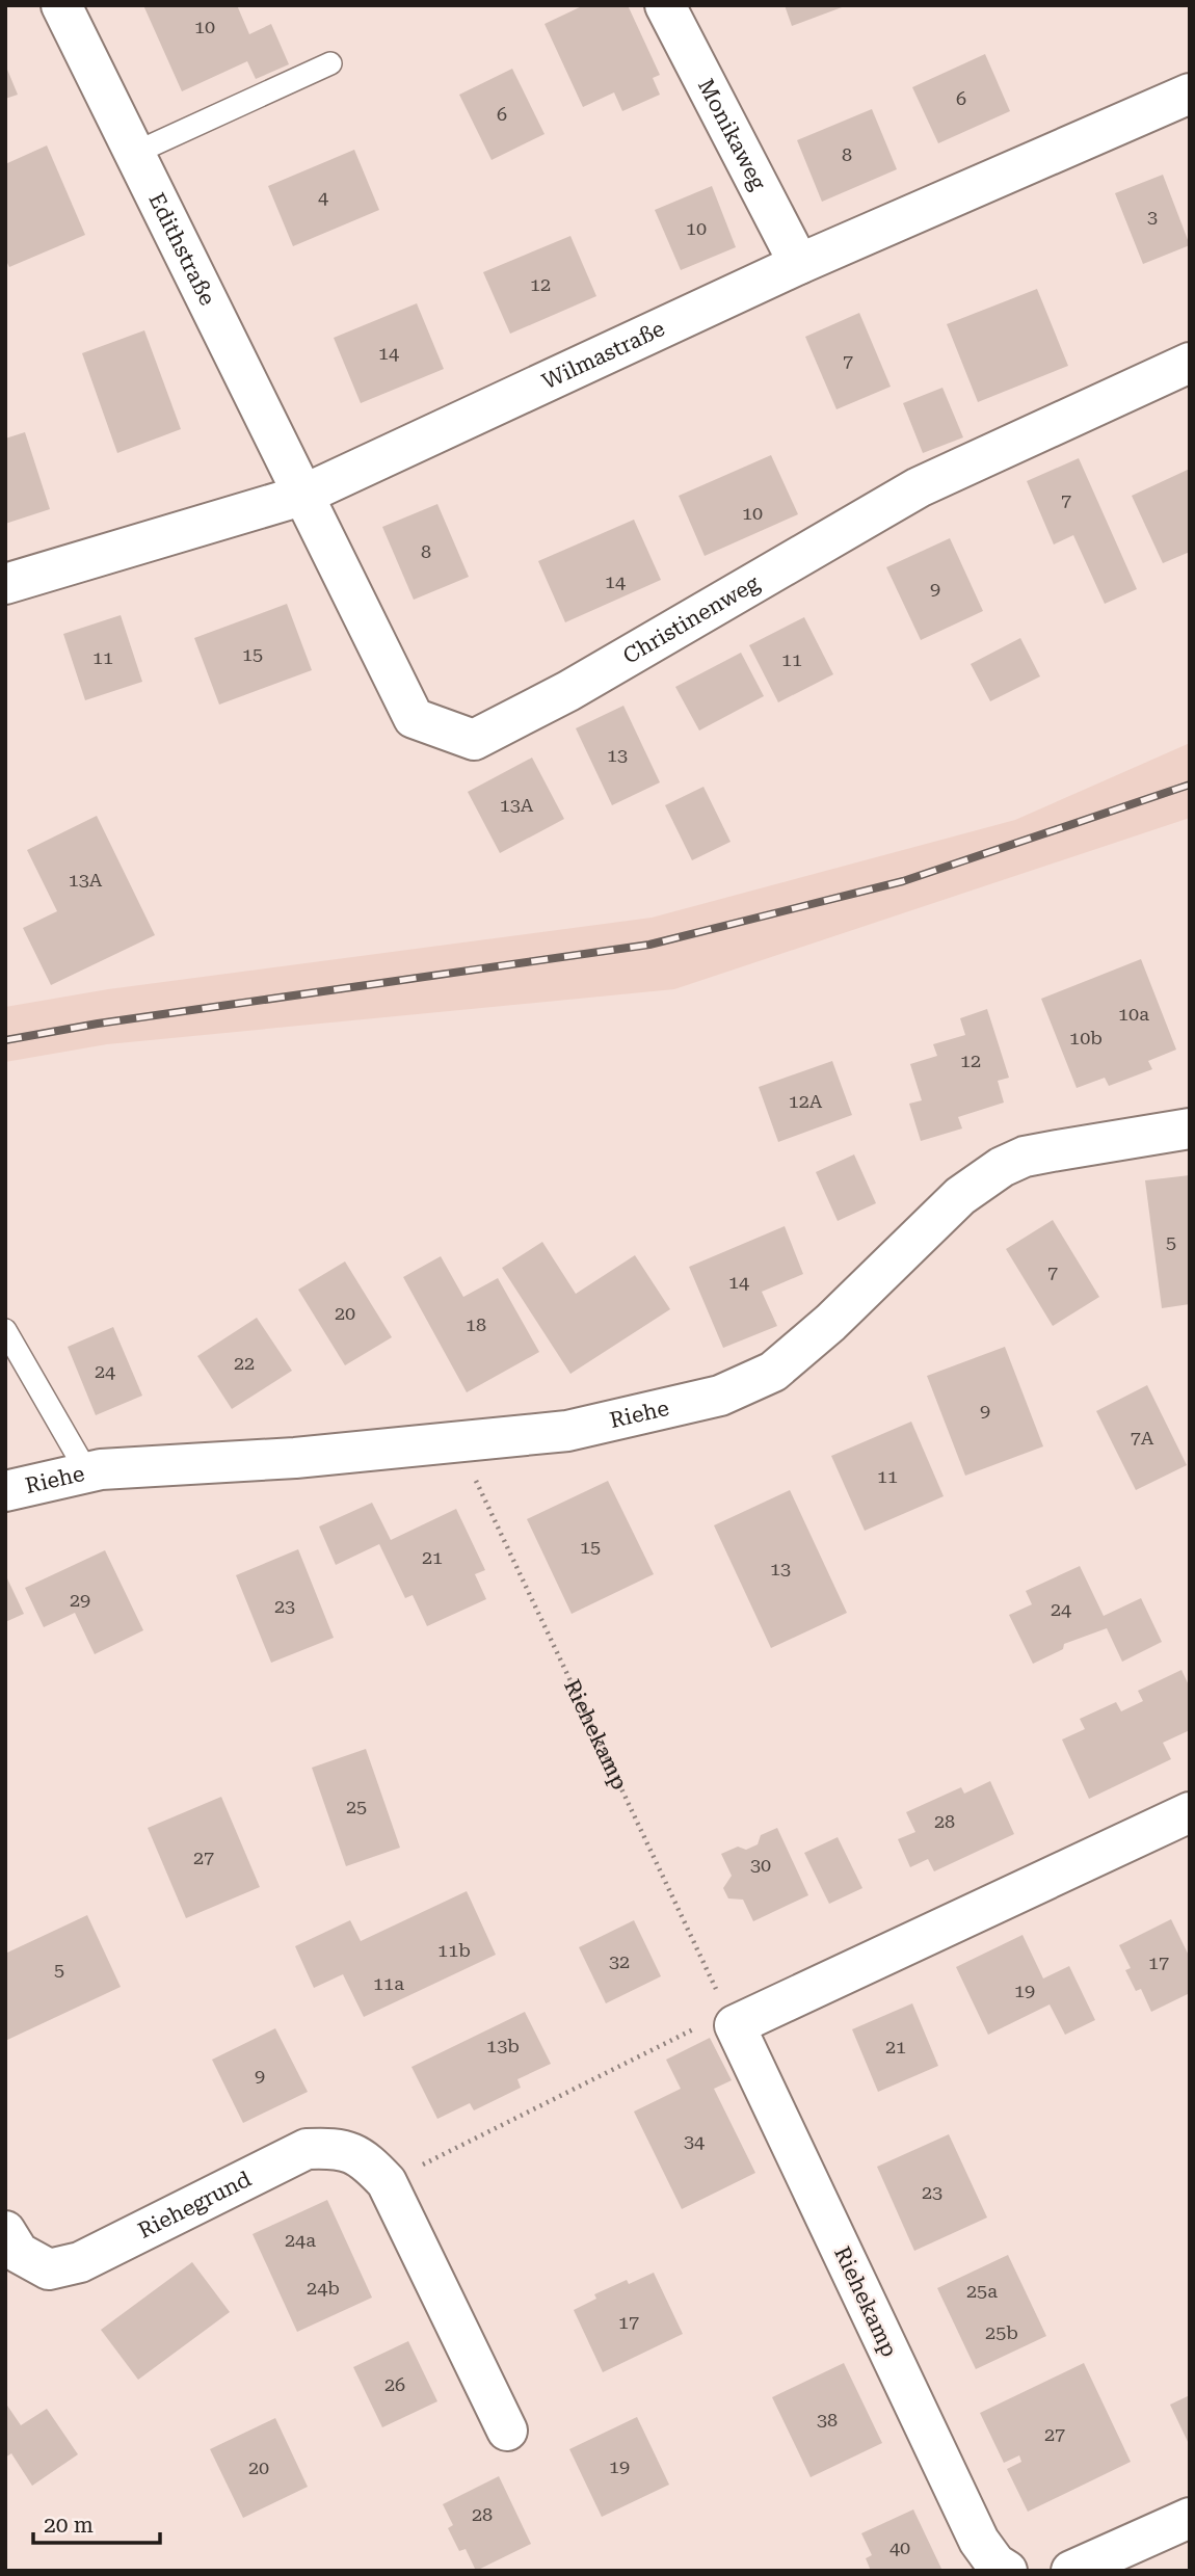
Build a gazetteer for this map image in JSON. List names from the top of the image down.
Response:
{
  "streets": {
    "street": [
      "Monikaweg",
      "Edithstraße",
      "Wilmastraße",
      "Christinenweg",
      "Riehe",
      "Riehekamp",
      "Riehegrund"
    ]
  },
  "crossings": [
    ["Monikaweg", "Wilmastraße"],
    ["Edithstraße", "Wilmastraße"],
    ["Edithstraße", "Christinenweg"],
    ["Wilmastraße", "Christinenweg"],
    ["Riehe", "Riehekamp"]
  ],
  "house_numbers": [
    "10",
    "6",
    "6",
    "8",
    "4",
    "3",
    "10",
    "12",
    "14",
    "7",
    "7",
    "10",
    "8",
    "14",
    "9",
    "15",
    "11",
    "11",
    "13",
    "13A",
    "13A",
    "10a",
    "10b",
    "12",
    "12A",
    "5",
    "7",
    "14",
    "20",
    "18",
    "22",
    "24",
    "9",
    "7A",
    "11",
    "15",
    "21",
    "13",
    "29",
    "23",
    "24",
    "25",
    "28",
    "27",
    "30",
    "11b",
    "32",
    "17",
    "5",
    "11a",
    "19",
    "13b",
    "21",
    "9",
    "34",
    "23",
    "24a",
    "24b",
    "25a",
    "17",
    "25b",
    "26",
    "38",
    "27",
    "19",
    "20",
    "28",
    "40"
  ],
  "scale_bar": "20 m"
}
